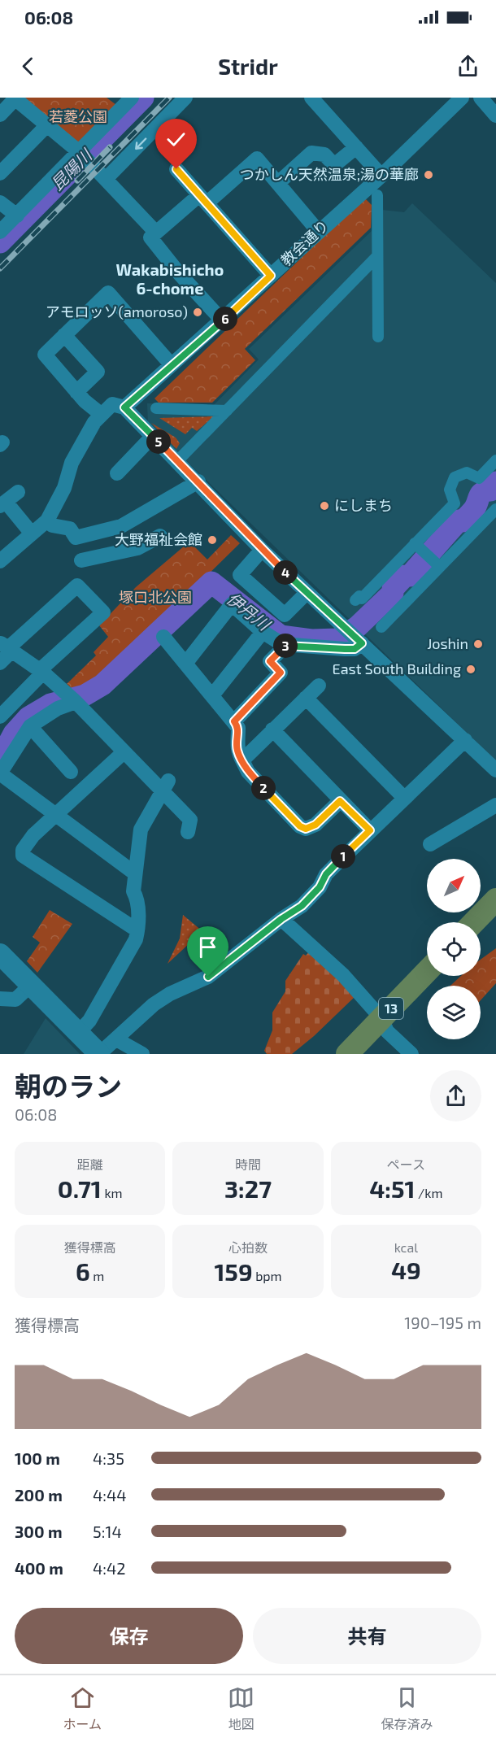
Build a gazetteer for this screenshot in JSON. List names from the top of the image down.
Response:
{
  "streets": {
    "main road": ["13"],
    "street": ["教会通り"]
  },
  "districts": ["Wakabishicho 6-chome"],
  "water": ["昆陽川", "伊丹川"],
  "parks": ["若菱公園", "塚口北公園"],
  "places": [
    "つかしん天然温泉;湯の華廊",
    "アモロッソ(amoroso)",
    "にしまち",
    "大野福祉会館",
    "Joshin",
    "East South Building"
  ],
  "north": "top right",
  "page": {
    "status": "06:08",
    "header": "Stridr",
    "pins": [
      "6",
      "5",
      "4",
      "3",
      "2",
      "1"
    ],
    "heading": ["朝のラン", "06:08"],
    "stats": [
      ["距離", "0.71 km"],
      ["時間", "3:27"],
      ["ペース", "4:51 /km"],
      ["獲得標高", "6 m"],
      ["心拍数", "159 bpm"],
      ["kcal", "49"]
    ],
    "chart": ["獲得標高", "190–195 m"],
    "list": [
      {
        "name": "100 m",
        "note": "4:35"
      },
      {
        "name": "200 m",
        "note": "4:44"
      },
      {
        "name": "300 m",
        "note": "5:14"
      },
      {
        "name": "400 m",
        "note": "4:42"
      }
    ],
    "buttons": ["保存", "共有"],
    "tabs": ["ホーム", "地図", "保存済み"]
  }
}
